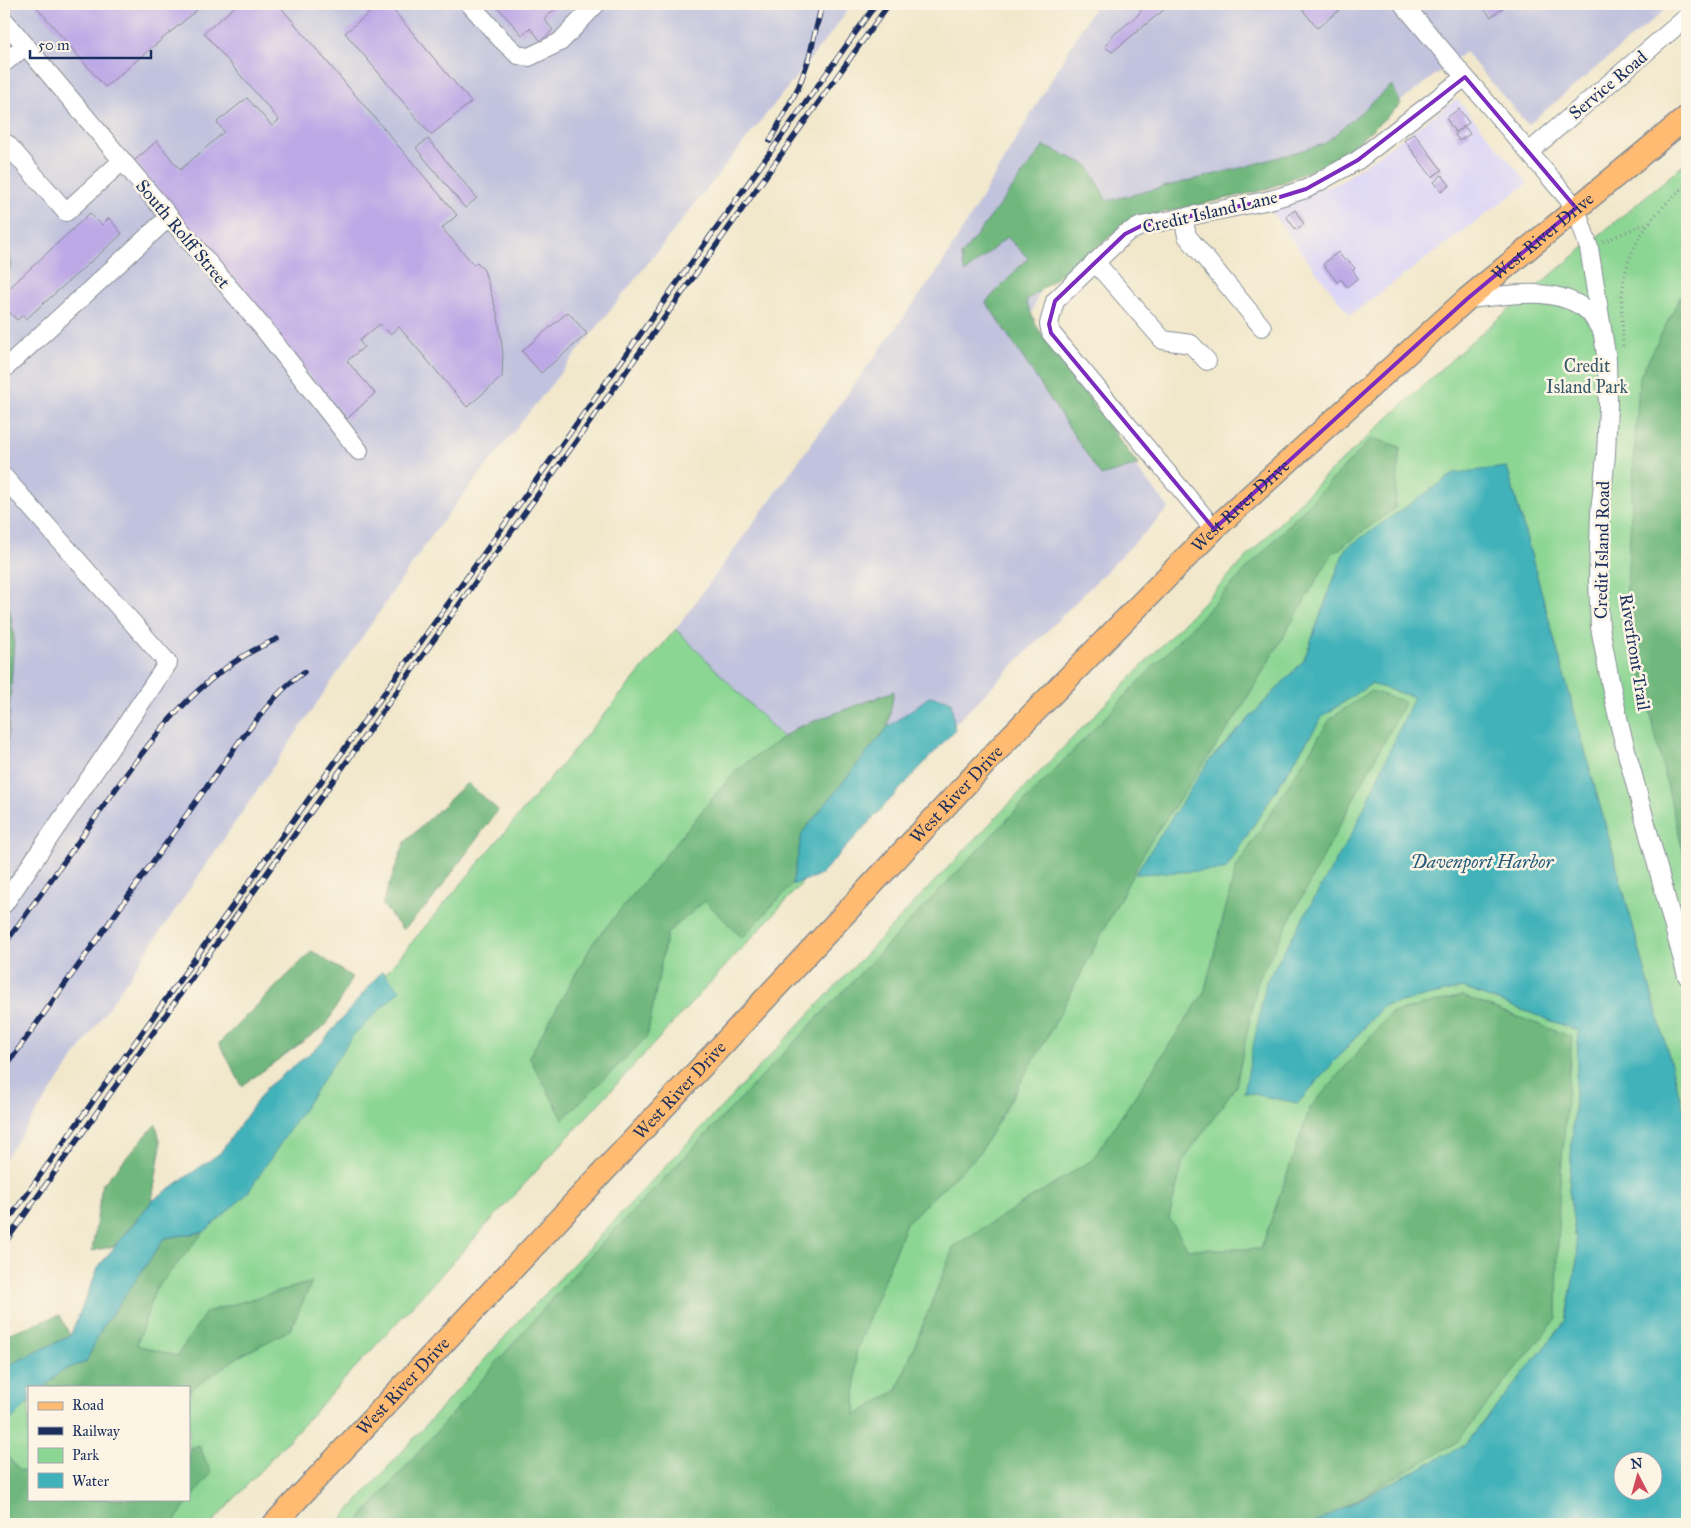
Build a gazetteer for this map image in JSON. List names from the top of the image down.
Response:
{
  "streets": {
    "main road": ["West River Drive"],
    "street": [
      "Service Road",
      "Credit Island Lane",
      "South Rolff Street",
      "Credit Island Road"
    ]
  },
  "crossings": [
    ["Credit Island Lane", "West River Drive"],
    ["West River Drive", "Credit Island Road"]
  ],
  "water": ["Davenport Harbor"],
  "parks": ["Credit Island Park"],
  "legend": [
    "Road",
    "Railway",
    "Park",
    "Water"
  ],
  "scale_bar": "50 m",
  "north": "top"
}
